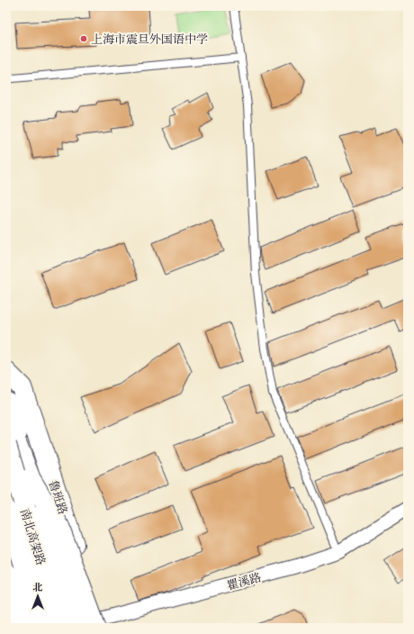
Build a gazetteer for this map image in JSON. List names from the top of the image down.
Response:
{
  "streets": {
    "main road": ["鲁班路", "南北高架路"],
    "street": ["瞿溪路"]
  },
  "crossings": [
    ["鲁班路", "瞿溪路"]
  ],
  "places": ["上海市震旦外国语中学"],
  "north": "top"
}
